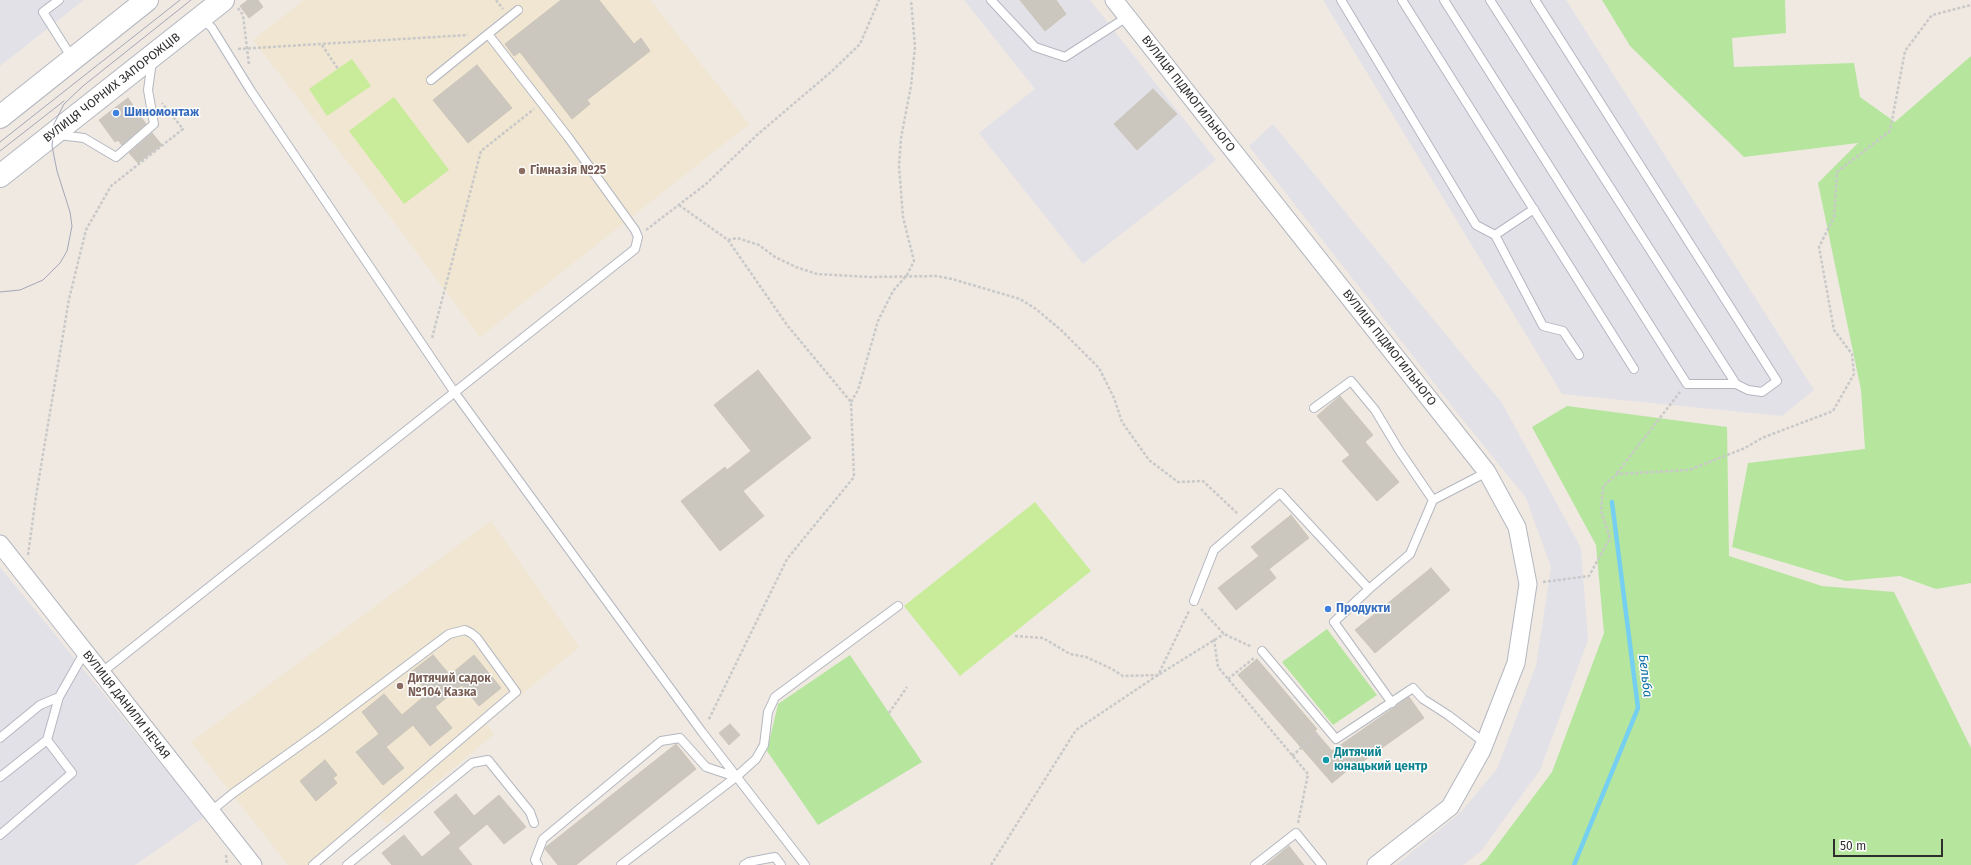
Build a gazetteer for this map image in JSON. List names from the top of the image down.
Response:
{
  "streets": {
    "main road": ["ВУЛИЦЯ ЧОРНИХ ЗАПОРОЖЦІВ"],
    "street": ["ВУЛИЦЯ ПІДМОГИЛЬНОГО", "ВУЛИЦЯ ДАНИЛИ НЕЧАЯ"]
  },
  "water": ["Бельба"],
  "places": [
    "Шиномонтаж",
    "Гімназія №25",
    "Продукти",
    "Дитячий садок №104 Казка",
    "Дитячий юнацький центр"
  ],
  "scale_bar": "50 m"
}
